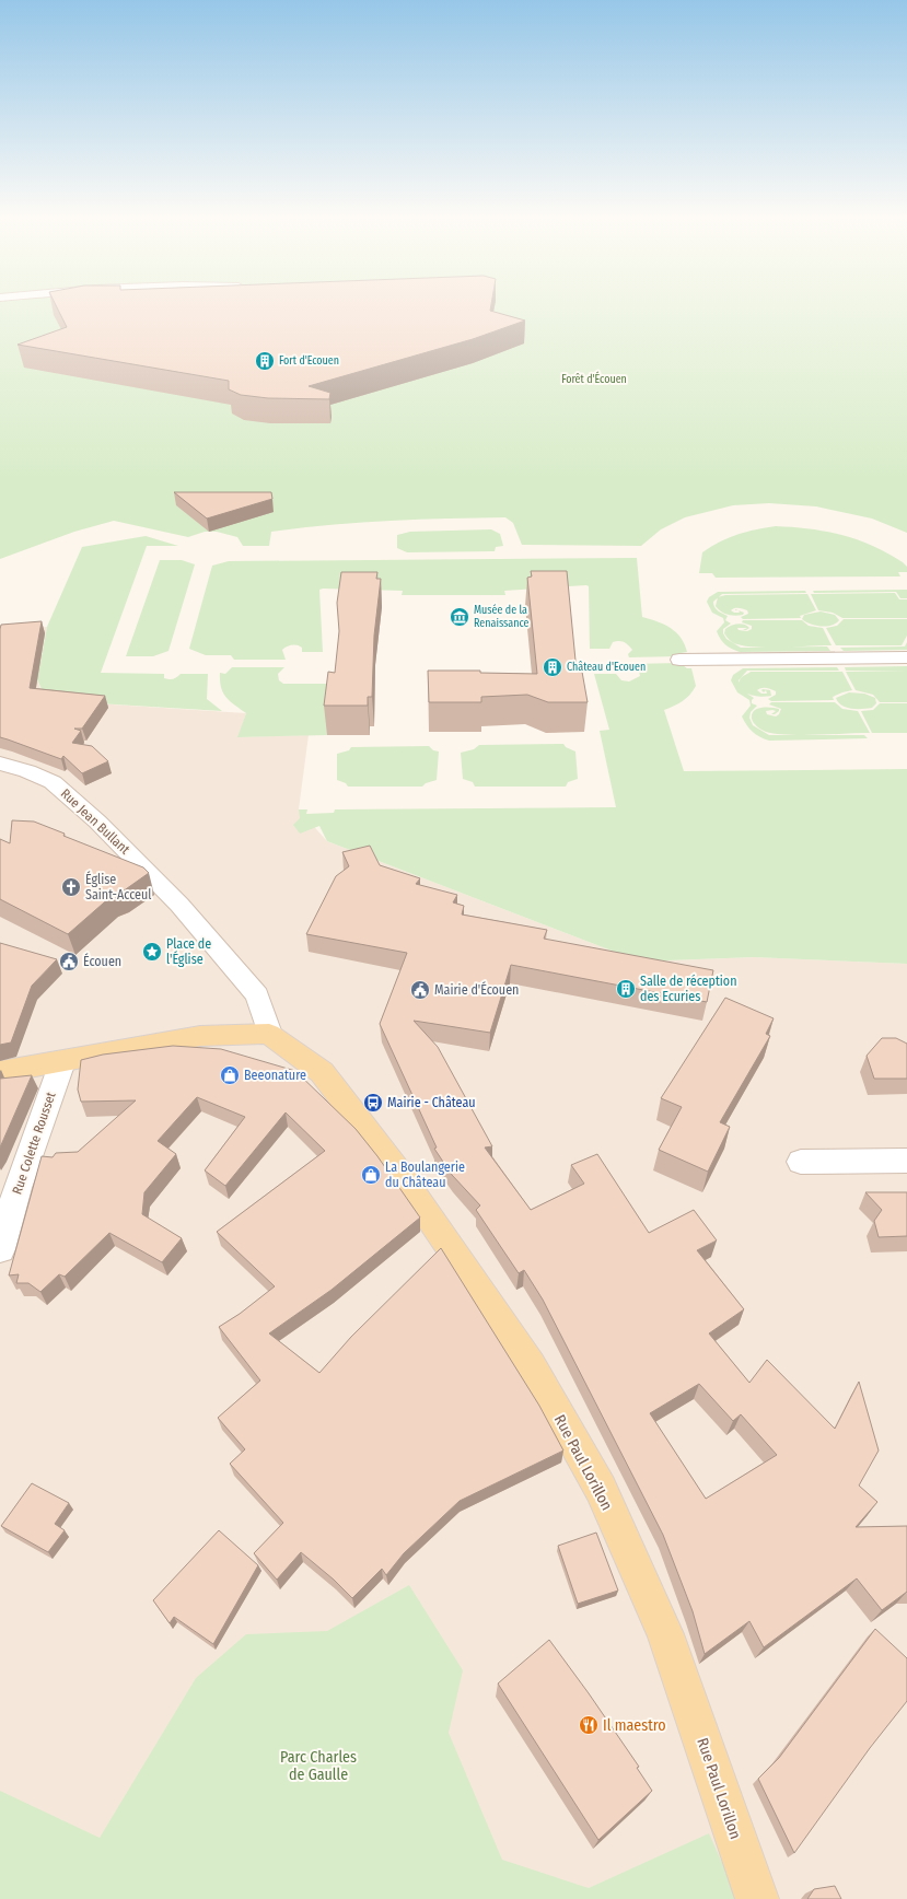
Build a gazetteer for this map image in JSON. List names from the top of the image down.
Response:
{
  "streets": {
    "main road": ["Rue Paul Lorillon"],
    "street": ["Rue Jean Bullant", "Rue Colette Rousset"]
  },
  "crossings": [
    ["Rue Jean Bullant", "Rue Paul Lorillon"]
  ],
  "parks": ["Forêt d'Écouen", "Parc Charles de Gaulle"],
  "places": {
    "building": ["Fort d'Ecouen", "Château d'Ecouen", "Salle de réception des Ecuries"],
    "museum": ["Musée de la Renaissance"],
    "church": ["Église Saint-Acceul"],
    "place": ["Place de l'Église"],
    "public building": ["Écouen", "Mairie d'Écouen"],
    "shop": ["Beeonature", "La Boulangerie du Château"],
    "bus stop": ["Mairie - Château"],
    "restaurant": ["Il maestro"]
  }
}
